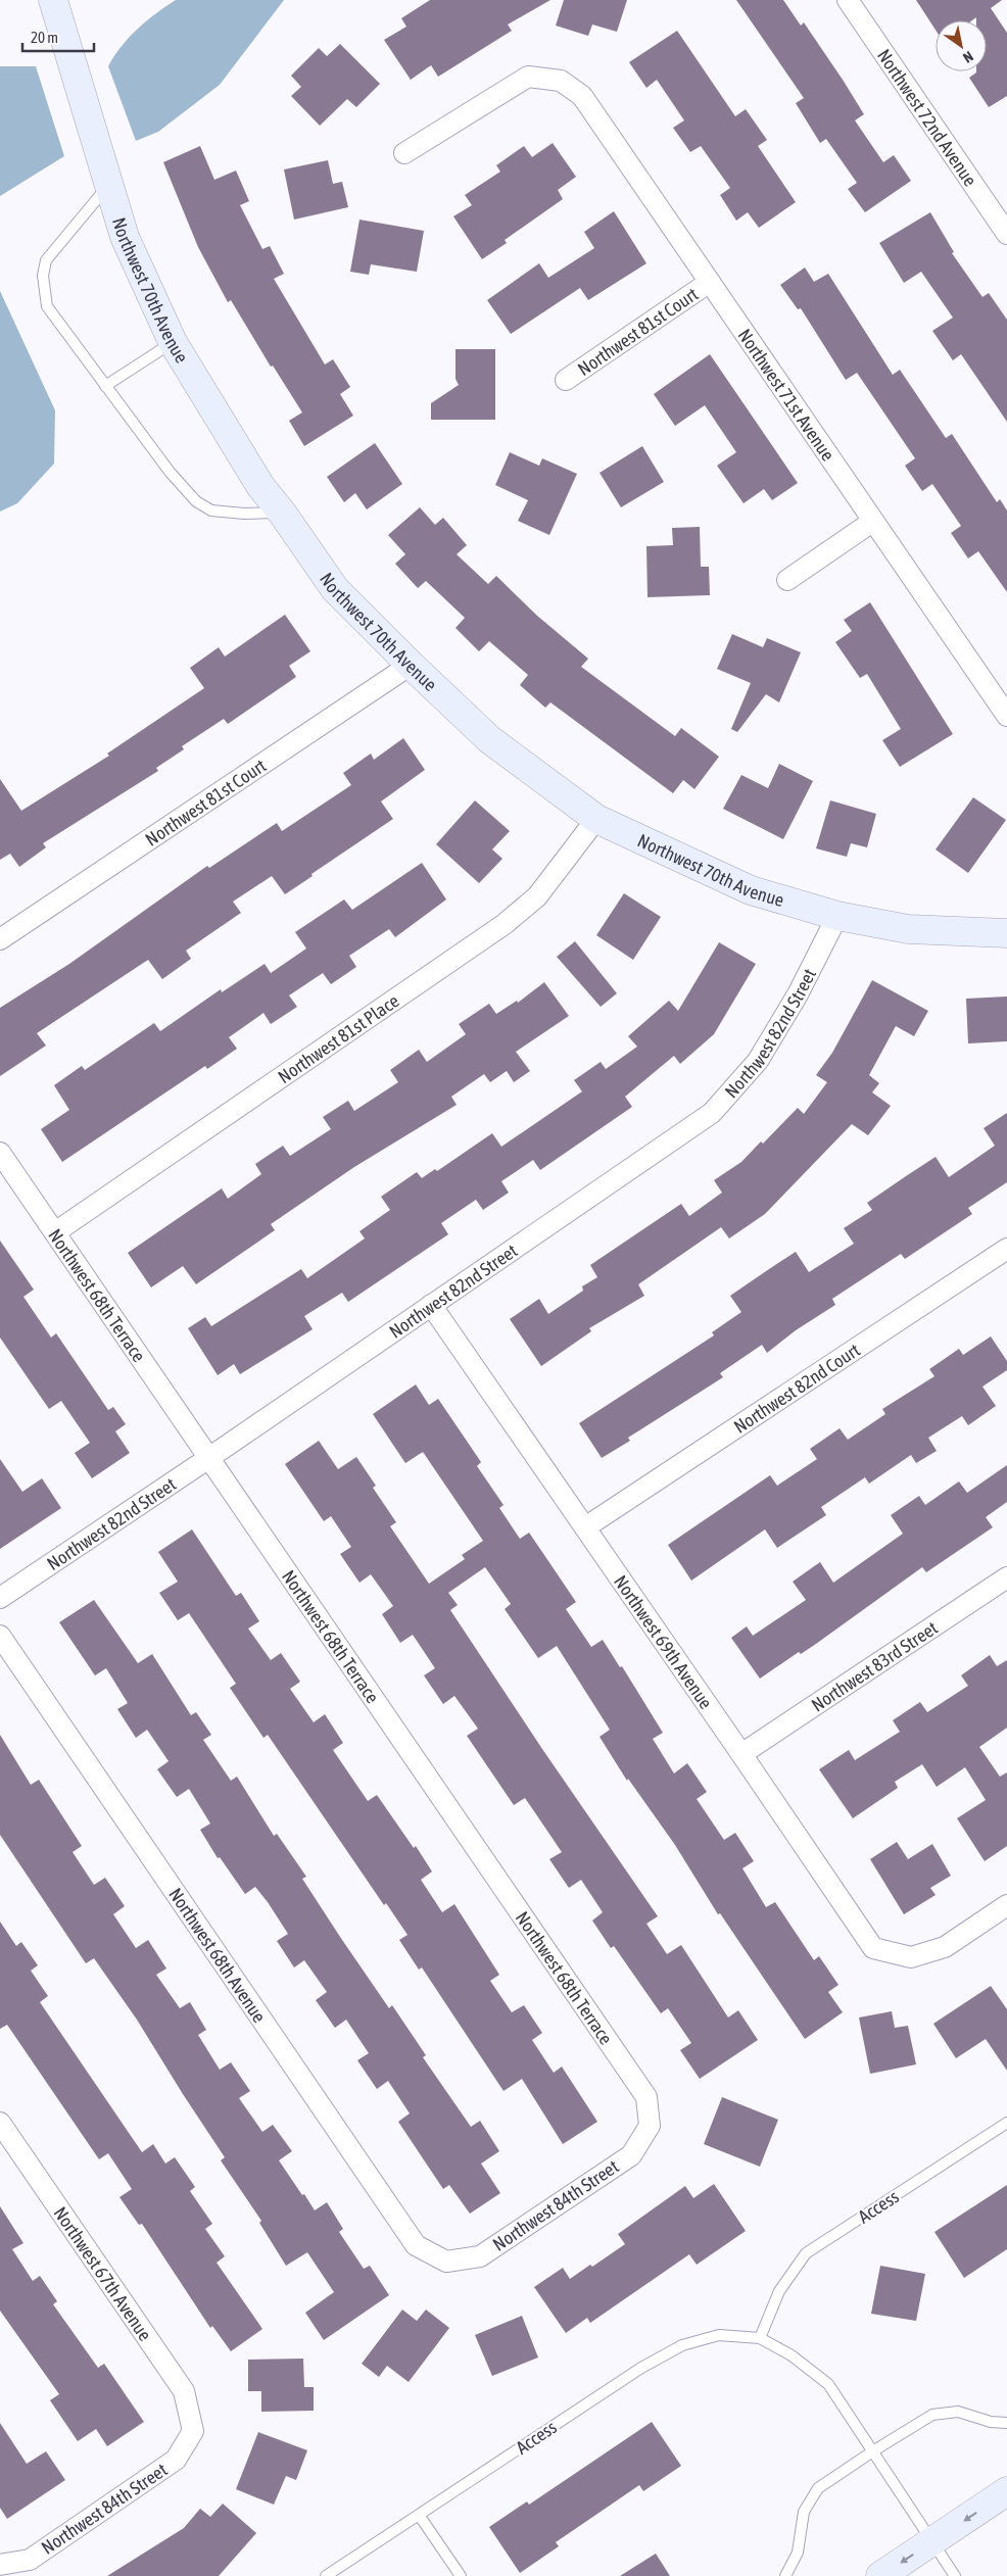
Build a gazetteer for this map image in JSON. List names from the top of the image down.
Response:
{
  "streets": {
    "street": [
      "Northwest 72nd Avenue",
      "Northwest 70th Avenue",
      "Northwest 81st Court",
      "Northwest 71st Avenue",
      "Northwest 82nd Street",
      "Northwest 81st Place",
      "Northwest 68th Terrace",
      "Northwest 82nd Court",
      "Northwest 69th Avenue",
      "Northwest 83rd Street",
      "Northwest 68th Avenue",
      "Northwest 84th Street",
      "Northwest 67th Avenue"
    ],
    "lane": ["Access"]
  },
  "crossings": [
    ["Northwest 70th Avenue", "Northwest 81st Court"],
    ["Northwest 70th Avenue", "Northwest 82nd Street"],
    ["Northwest 70th Avenue", "Northwest 81st Place"],
    ["Northwest 81st Court", "Northwest 71st Avenue"],
    ["Northwest 82nd Street", "Northwest 68th Terrace"],
    ["Northwest 82nd Street", "Northwest 69th Avenue"],
    ["Northwest 81st Place", "Northwest 68th Terrace"],
    ["Northwest 68th Terrace", "Northwest 84th Street"],
    ["Northwest 82nd Court", "Northwest 69th Avenue"],
    ["Northwest 69th Avenue", "Northwest 83rd Street"],
    ["Northwest 68th Avenue", "Northwest 84th Street"],
    ["Northwest 84th Street", "Northwest 67th Avenue"]
  ],
  "scale_bar": "20 m",
  "north": "bottom right"
}
